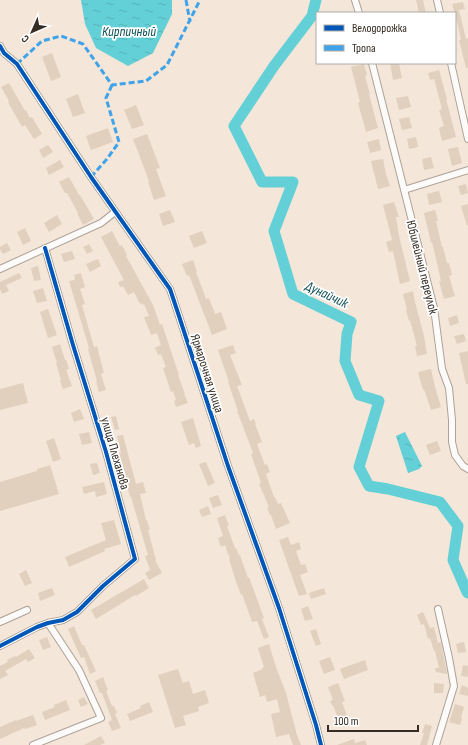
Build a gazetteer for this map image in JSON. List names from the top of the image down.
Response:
{
  "streets": {
    "street": ["Юбилейный переулок", "Ярмарочная улица", "улица Плеханова"]
  },
  "water": ["Кирпичный", "Дунайчик"],
  "legend": ["Велодорожка", "Тропа"],
  "scale_bar": "100 m",
  "north": "bottom left"
}
